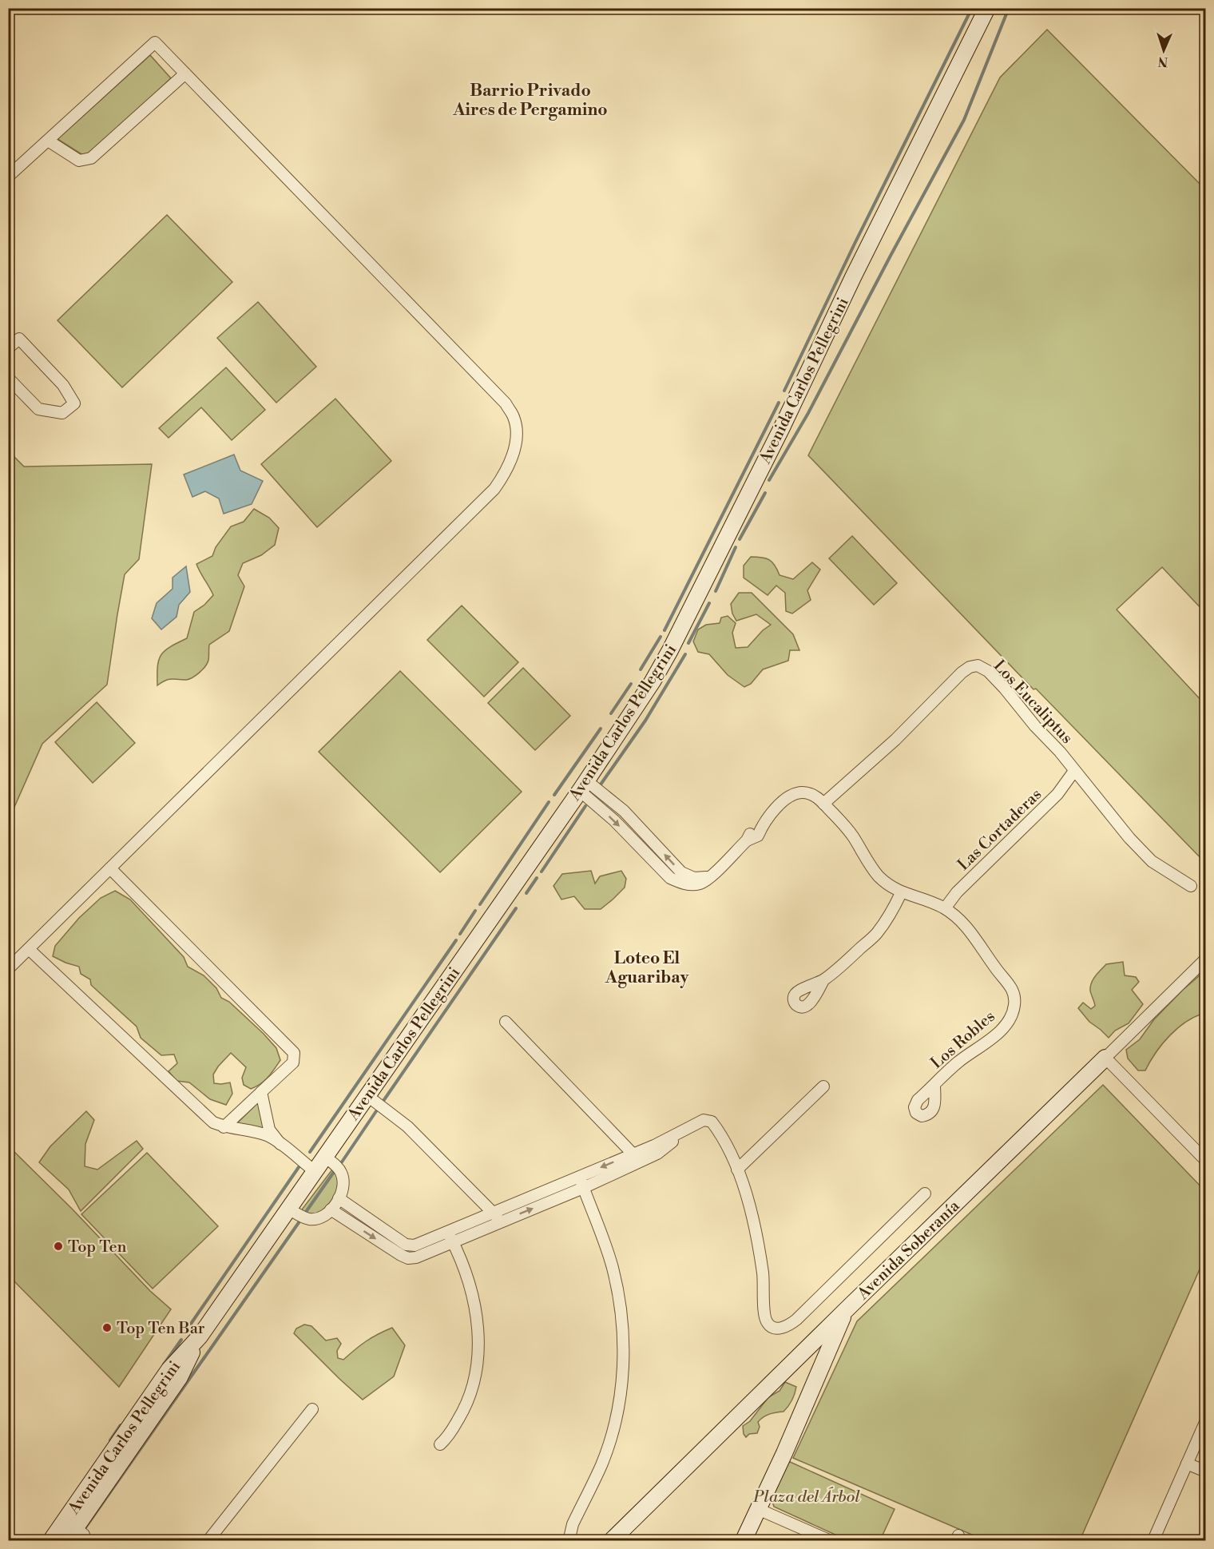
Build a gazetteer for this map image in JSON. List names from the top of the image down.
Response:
{
  "streets": {
    "main road": ["Avenida Carlos Pellegrini", "Avenida Soberanía"],
    "street": ["Los Eucaliptus", "Las Cortaderas", "Los Robles"]
  },
  "crossings": [
    ["Los Eucaliptus", "Las Cortaderas"],
    ["Las Cortaderas", "Los Robles"]
  ],
  "districts": ["Barrio Privado Aires de Pergamino", "Loteo El Aguaribay"],
  "parks": ["Plaza del Árbol"],
  "places": ["Top Ten", "Top Ten Bar"],
  "north": "bottom"
}
